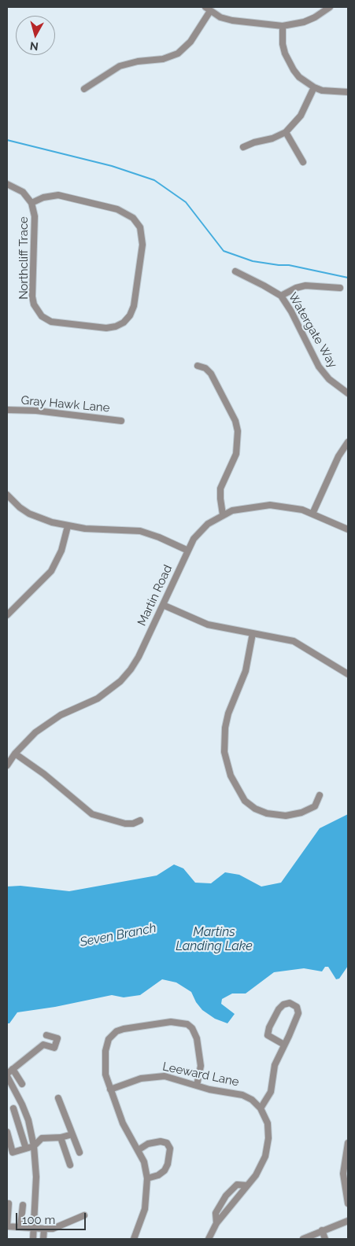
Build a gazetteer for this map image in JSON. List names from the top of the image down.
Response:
{
  "streets": {
    "street": [
      "Northcliff Trace",
      "Watergate Way",
      "Gray Hawk Lane",
      "Martin Road",
      "Leeward Lane"
    ]
  },
  "water": ["Martins Landing Lake", "Seven Branch"],
  "scale_bar": "100 m",
  "north": "bottom"
}
